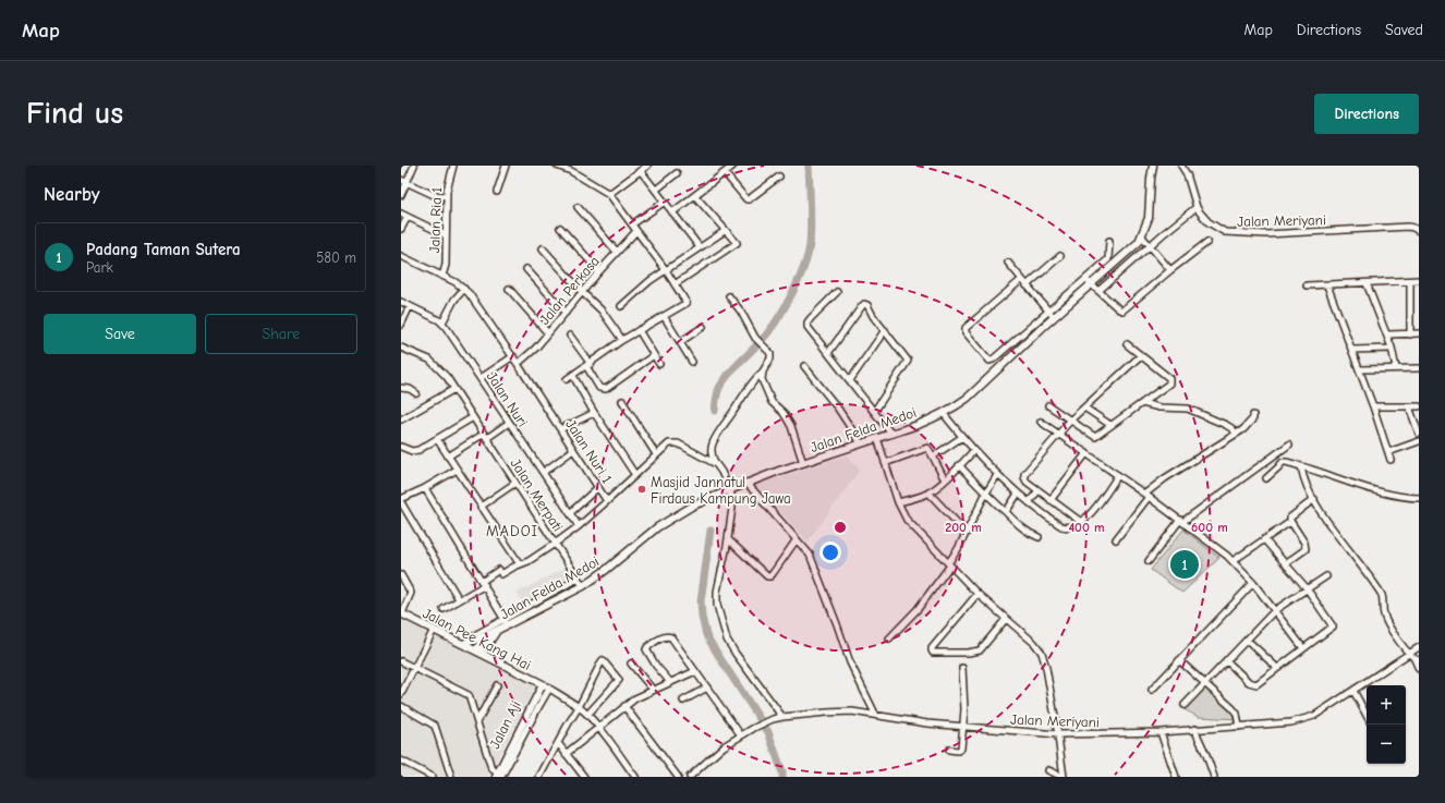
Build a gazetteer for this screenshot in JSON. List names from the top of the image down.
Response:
{
  "streets": {
    "main road": ["Jalan Felda Medoi", "Jalan Pee Kang Hai", "Jalan Aji"],
    "street": [
      "Jalan Ria 1",
      "Jalan Meriyani",
      "Jalan Perkasa",
      "Jalan Nuri",
      "Jalan Nuri 1",
      "Jalan Merpati"
    ]
  },
  "crossings": [
    ["Jalan Perkasa", "Jalan Nuri 1"],
    ["Jalan Nuri", "Jalan Nuri 1"],
    ["Jalan Felda Medoi", "Jalan Merpati"],
    ["Jalan Nuri 1", "Jalan Merpati"],
    ["Jalan Pee Kang Hai", "Jalan Aji"]
  ],
  "districts": ["MADOI"],
  "places": ["Masjid Jannatul Firdaus Kampung Jawa"],
  "page": {
    "header": "Map",
    "nav": ["Map", "Directions", "Saved"],
    "buttons": [
      "Directions",
      ["Save", "Share"]
    ],
    "title": "Find us",
    "heading": "Nearby",
    "list": [
      {
        "mark": "1",
        "name": "Padang Taman Sutera",
        "note": "Park",
        "value": "580 m"
      }
    ],
    "pins": "1",
    "map_buttons": ["+", "−"]
  },
  "rings": ["200 m", "400 m", "600 m"]
}
